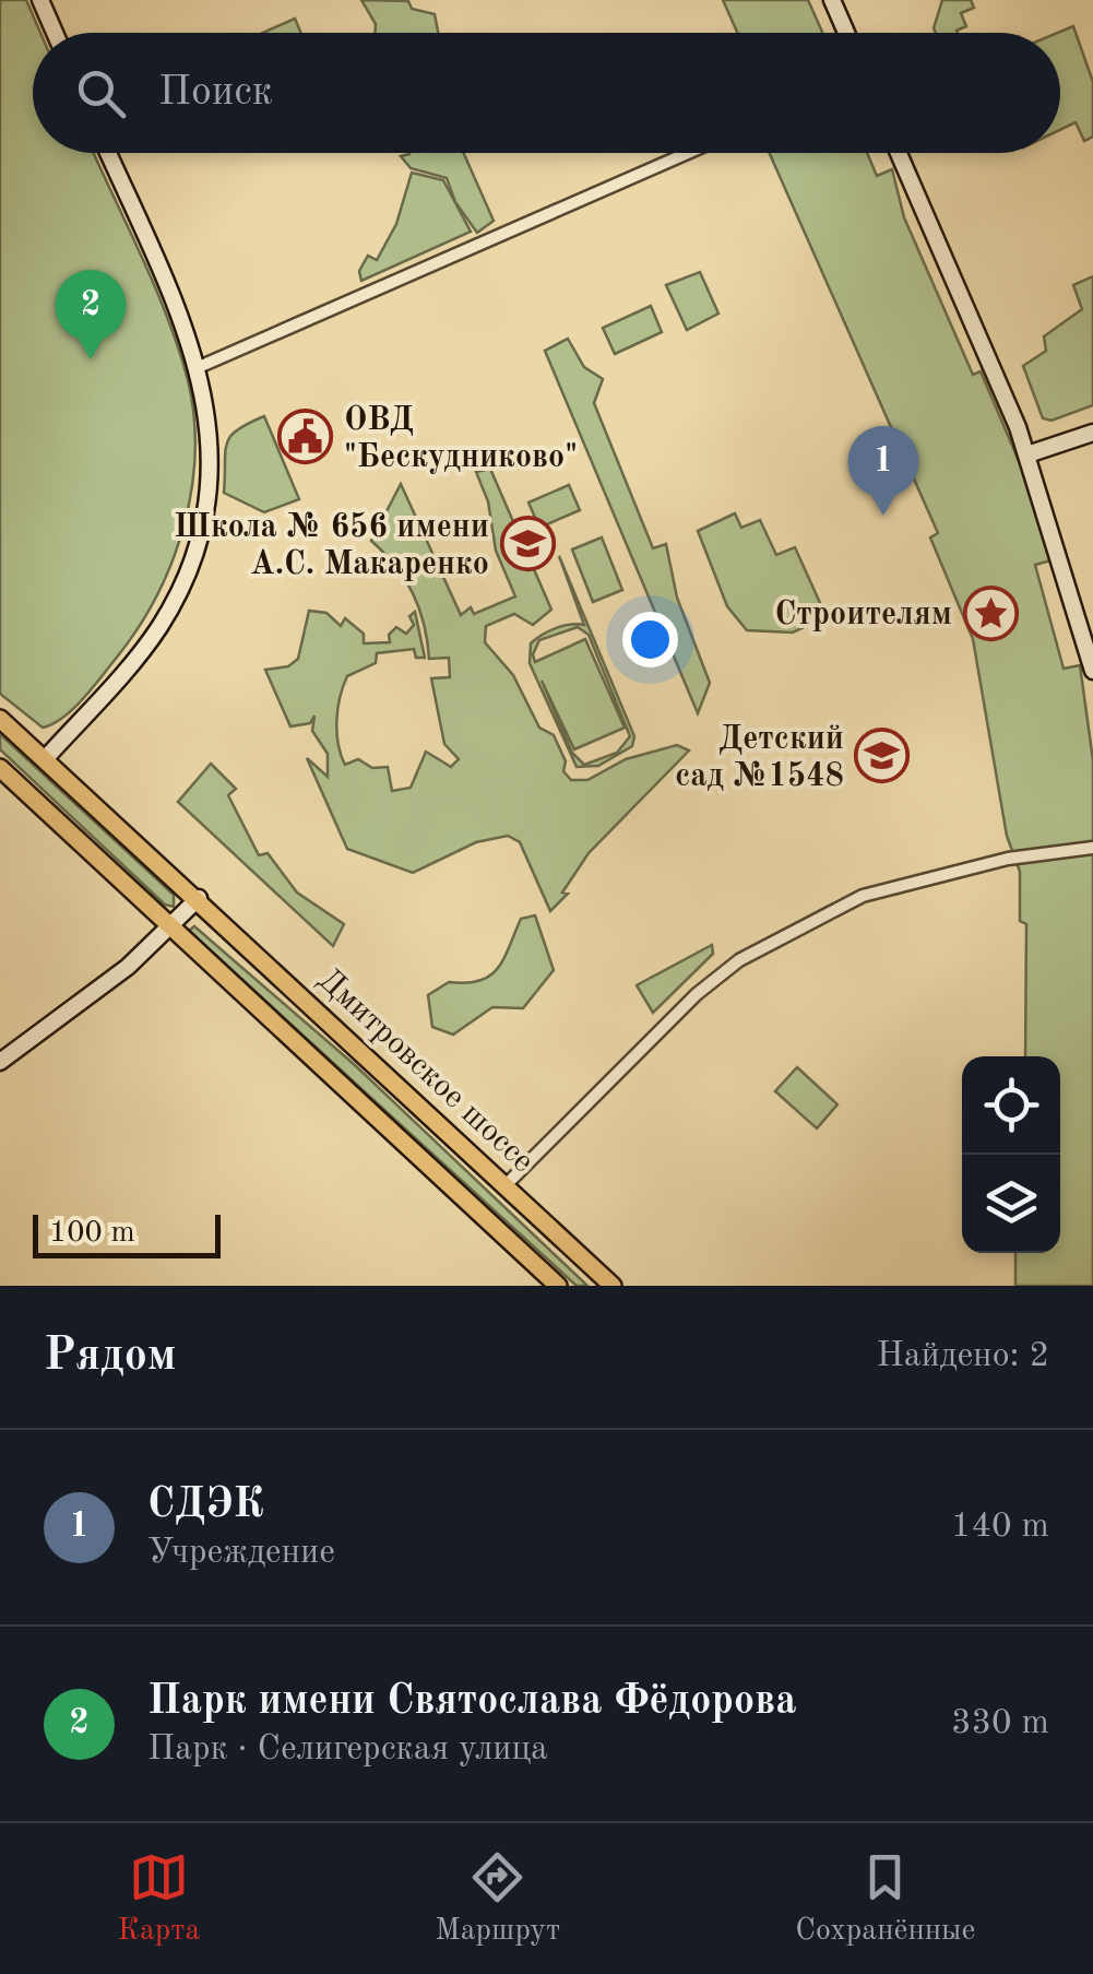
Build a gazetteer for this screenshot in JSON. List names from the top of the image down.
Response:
{
  "streets": {
    "main road": ["Дмитровское шоссе"]
  },
  "places": {
    "public building": ["ОВД \"Бескудниково\""],
    "school or university": ["Школа № 656 имени А.С. Макаренко", "Детский сад №1548"],
    "place": ["Строителям"]
  },
  "scale_bar": "100 m",
  "page": {
    "search": "Поиск",
    "pins": ["2", "1"],
    "scale": "100 m",
    "heading": ["Рядом", "Найдено: 2"],
    "list": [
      {
        "mark": "1",
        "name": "СДЭК",
        "note": "Учреждение",
        "value": "140 m"
      },
      {
        "mark": "2",
        "name": "Парк имени Святослава Фёдорова",
        "note": "Парк · Селигерская улица",
        "value": "330 m"
      }
    ],
    "nav": ["Карта", "Маршрут", "Сохранённые"]
  }
}
